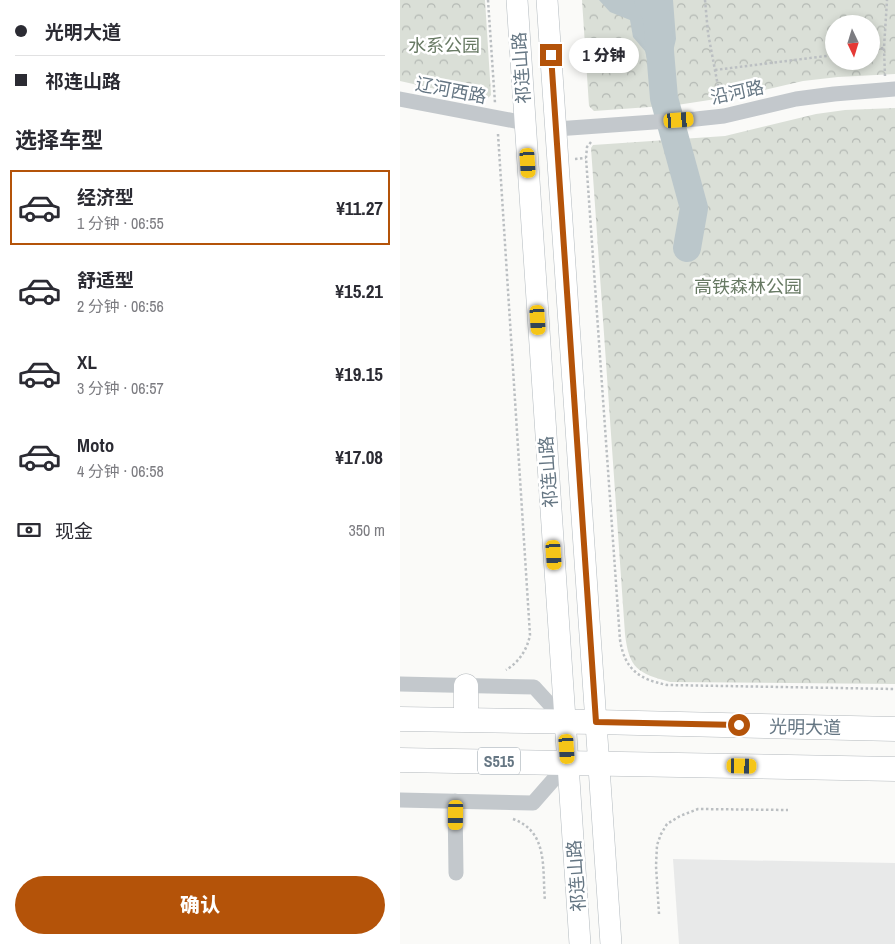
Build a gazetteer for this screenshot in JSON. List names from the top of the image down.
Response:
{
  "streets": {
    "main road": ["祁连山路", "光明大道", "S515"],
    "street": ["辽河西路", "沿河路"]
  },
  "crossings": [
    ["祁连山路", "辽河西路"],
    ["祁连山路", "沿河路"],
    ["祁连山路", "光明大道"],
    ["祁连山路", "S515"]
  ],
  "parks": ["水系公园", "高铁森林公园"],
  "north": "bottom",
  "page": {
    "banner": ["光明大道", "祁连山路"],
    "bubble": "1 分钟",
    "heading": "选择车型",
    "list": [
      {
        "name": "经济型",
        "note": "1 分钟 · 06:55",
        "value": "¥11.27"
      },
      {
        "name": "舒适型",
        "note": "2 分钟 · 06:56",
        "value": "¥15.21"
      },
      {
        "name": "XL",
        "note": "3 分钟 · 06:57",
        "value": "¥19.15"
      },
      {
        "name": "Moto",
        "note": "4 分钟 · 06:58",
        "value": "¥17.08"
      }
    ],
    "pay": ["现金", "350 m"],
    "buttons": "确认"
  }
}
